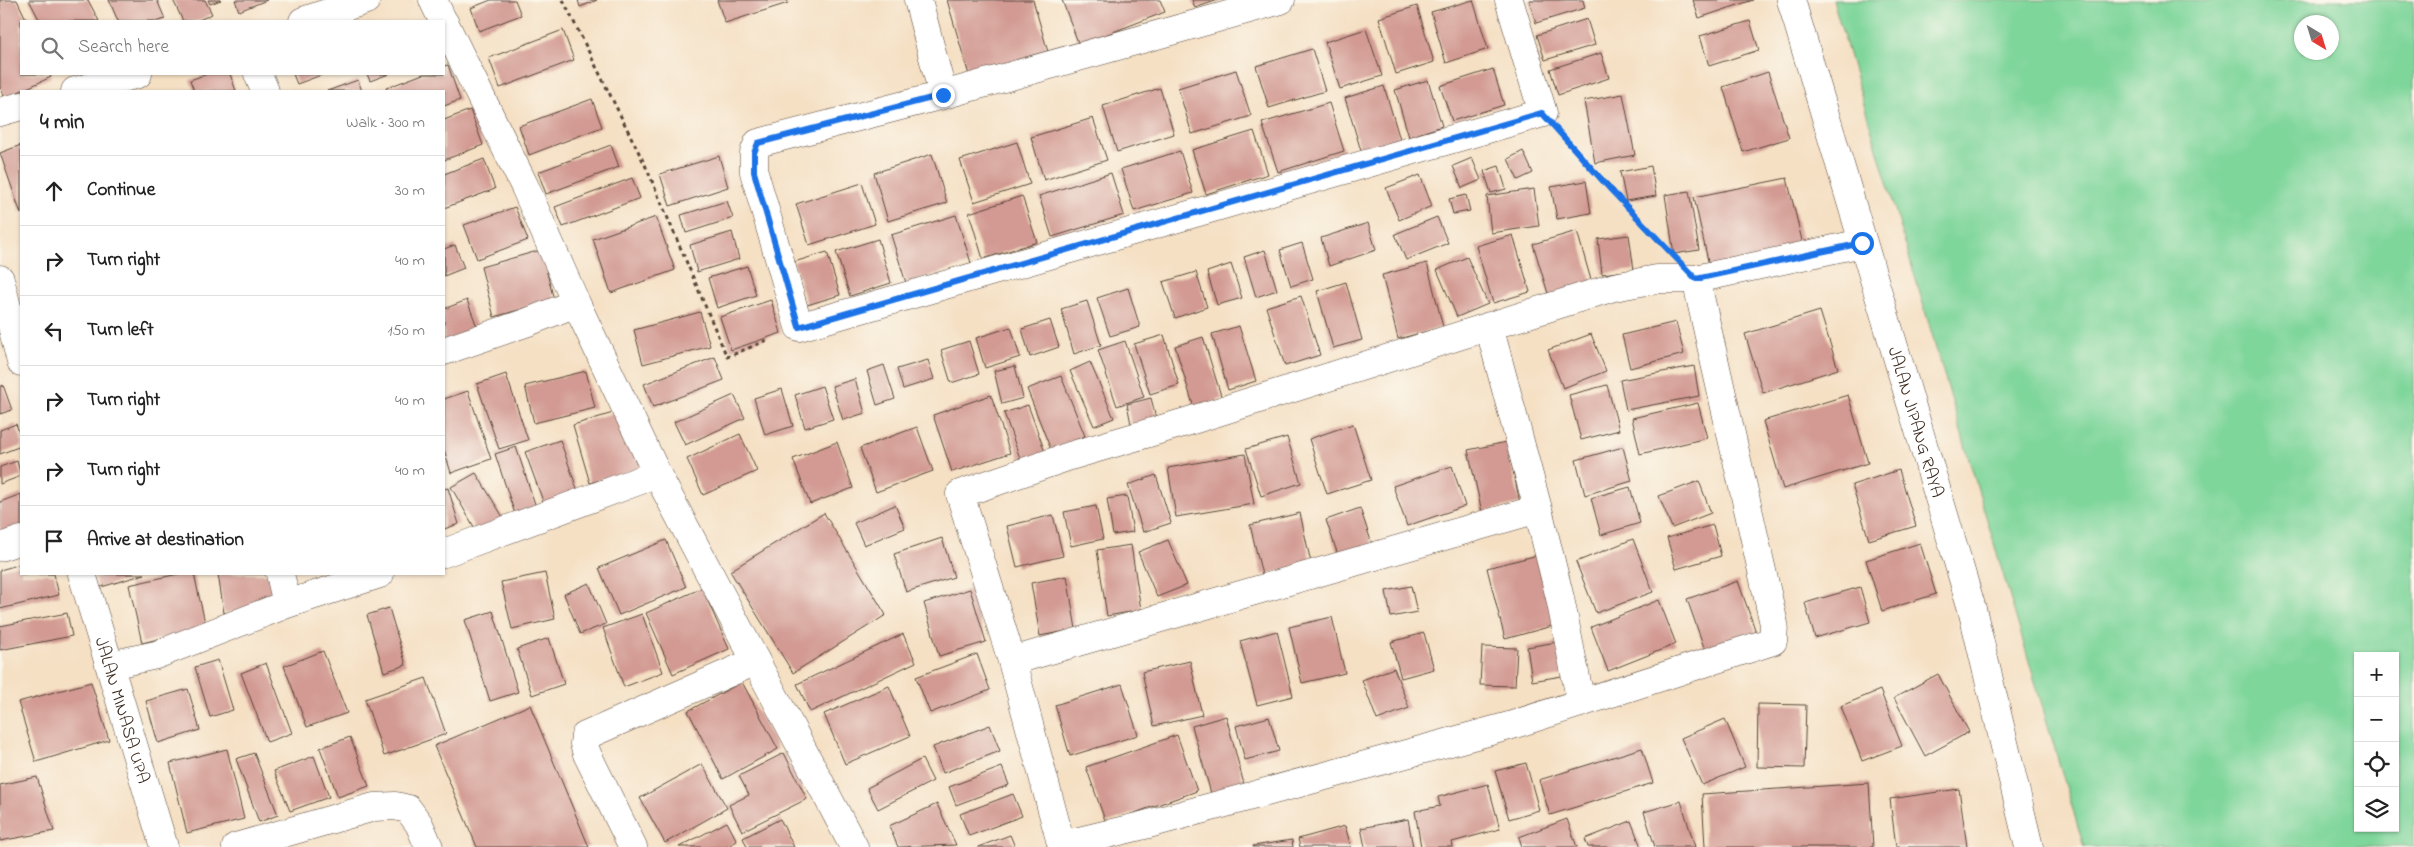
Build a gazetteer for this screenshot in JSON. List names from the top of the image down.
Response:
{
  "streets": {
    "street": ["JALAN JIPANG RAYA", "JALAN MINASA UPA"]
  },
  "north": "bottom right",
  "page": {
    "search": "Search here",
    "heading": ["4 min", "Walk · 300 m"],
    "list": [
      ["Continue", "30 m"],
      ["Turn right", "40 m"],
      ["Turn left", "150 m"],
      ["Turn right", "40 m"],
      ["Turn right", "40 m"],
      "Arrive at destination"
    ],
    "map_buttons": ["+", "−"]
  }
}
